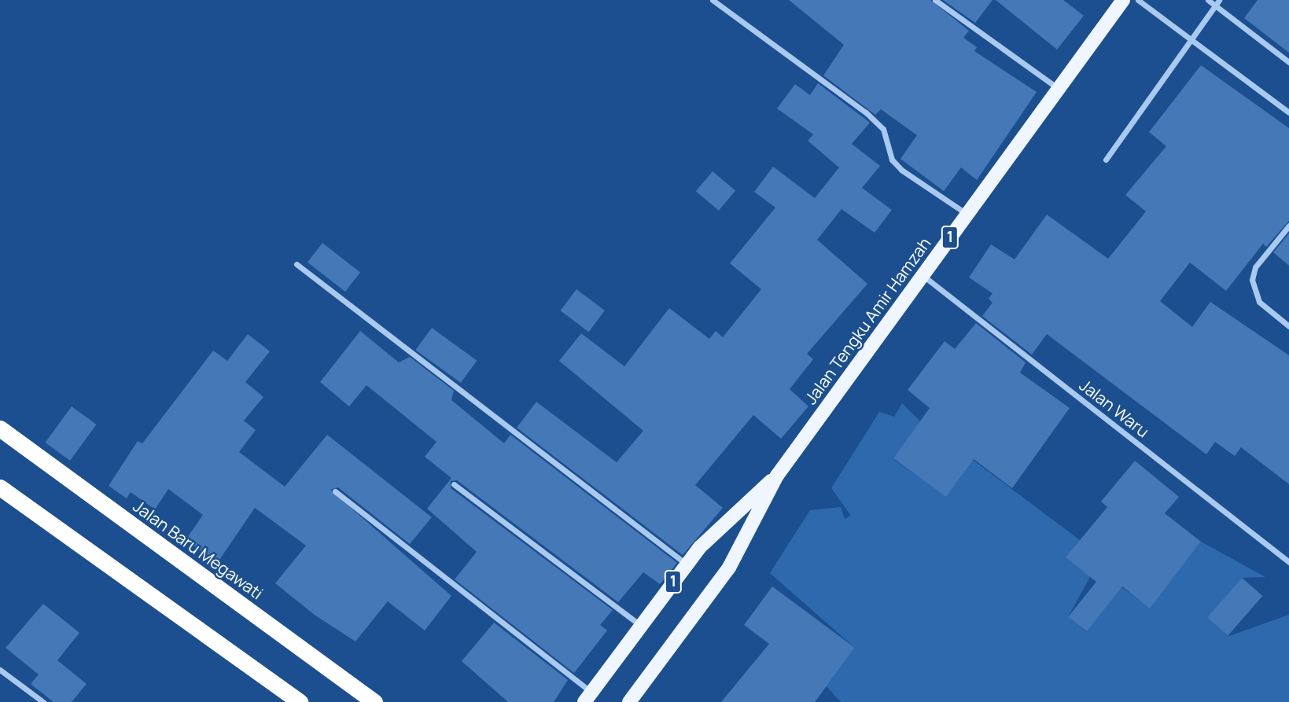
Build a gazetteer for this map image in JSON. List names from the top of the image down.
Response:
{
  "streets": {
    "highway": ["Jalan Baru Megawati"],
    "main road": ["1", "Jalan Tengku Amir Hamzah"],
    "street": ["Jalan Waru"]
  },
  "crossings": [
    ["Jalan Tengku Amir Hamzah", "Jalan Waru"]
  ]
}
